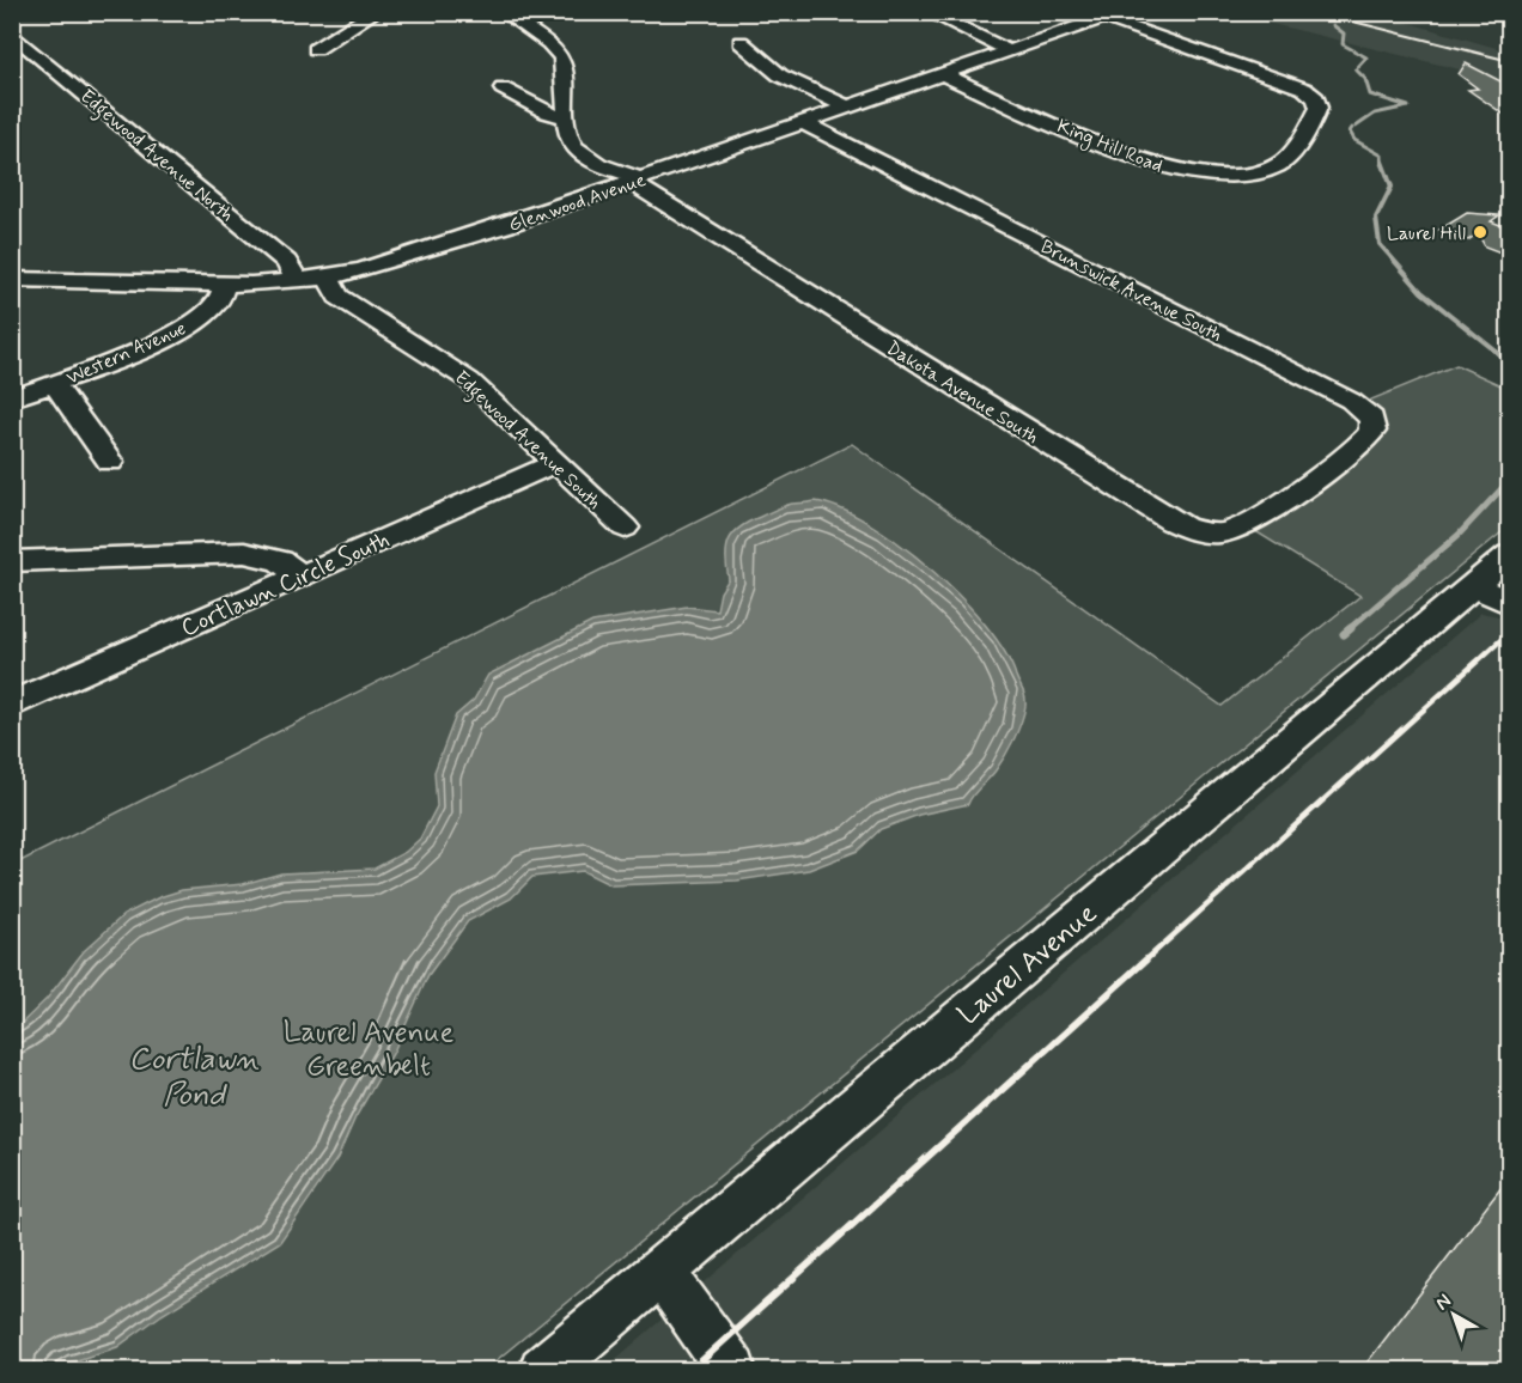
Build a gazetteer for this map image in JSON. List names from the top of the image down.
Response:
{
  "streets": {
    "street": [
      "King Hill Road",
      "Edgewood Avenue North",
      "Glenwood Avenue",
      "Brunswick Avenue South",
      "Western Avenue",
      "Dakota Avenue South",
      "Edgewood Avenue South",
      "Cortlawn Circle South",
      "Laurel Avenue"
    ]
  },
  "crossings": [
    ["King Hill Road", "Glenwood Avenue"],
    ["Edgewood Avenue North", "Glenwood Avenue"],
    ["Glenwood Avenue", "Brunswick Avenue South"],
    ["Glenwood Avenue", "Western Avenue"],
    ["Glenwood Avenue", "Dakota Avenue South"],
    ["Glenwood Avenue", "Edgewood Avenue South"],
    ["Brunswick Avenue South", "Dakota Avenue South"],
    ["Edgewood Avenue South", "Cortlawn Circle South"]
  ],
  "water": ["Cortlawn Pond"],
  "parks": ["Laurel Avenue Greenbelt"],
  "places": ["Laurel Hill"],
  "north": "top left"
}
